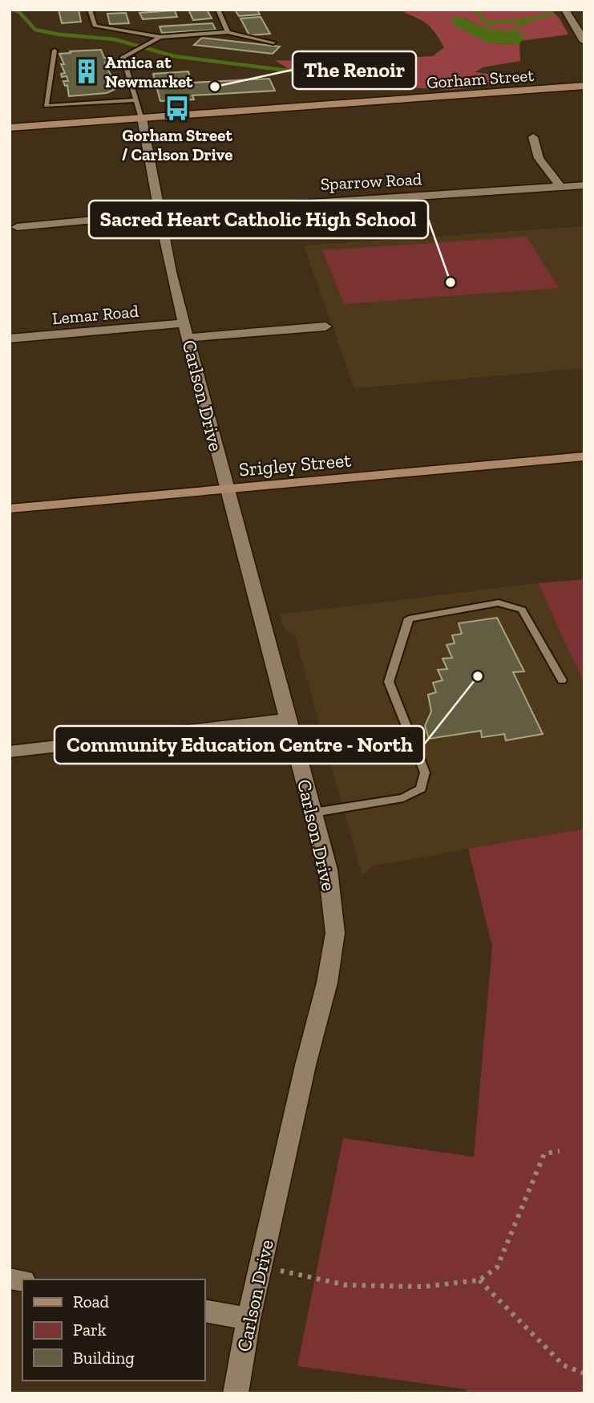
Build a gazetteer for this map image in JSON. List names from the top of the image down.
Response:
{
  "streets": {
    "main road": ["Gorham Street", "Srigley Street"],
    "street": ["Sparrow Road", "Lemar Road", "Carlson Drive"]
  },
  "crossings": [
    ["Gorham Street", "Carlson Drive"],
    ["Sparrow Road", "Carlson Drive"],
    ["Lemar Road", "Carlson Drive"],
    ["Carlson Drive", "Srigley Street"]
  ],
  "places": {
    "building": ["Amica at Newmarket"],
    "other": ["The Renoir", "Sacred Heart Catholic High School", "Community Education Centre - North"],
    "bus stop": ["Gorham Street / Carlson Drive"]
  },
  "legend": ["Road", "Park", "Building"]
}
